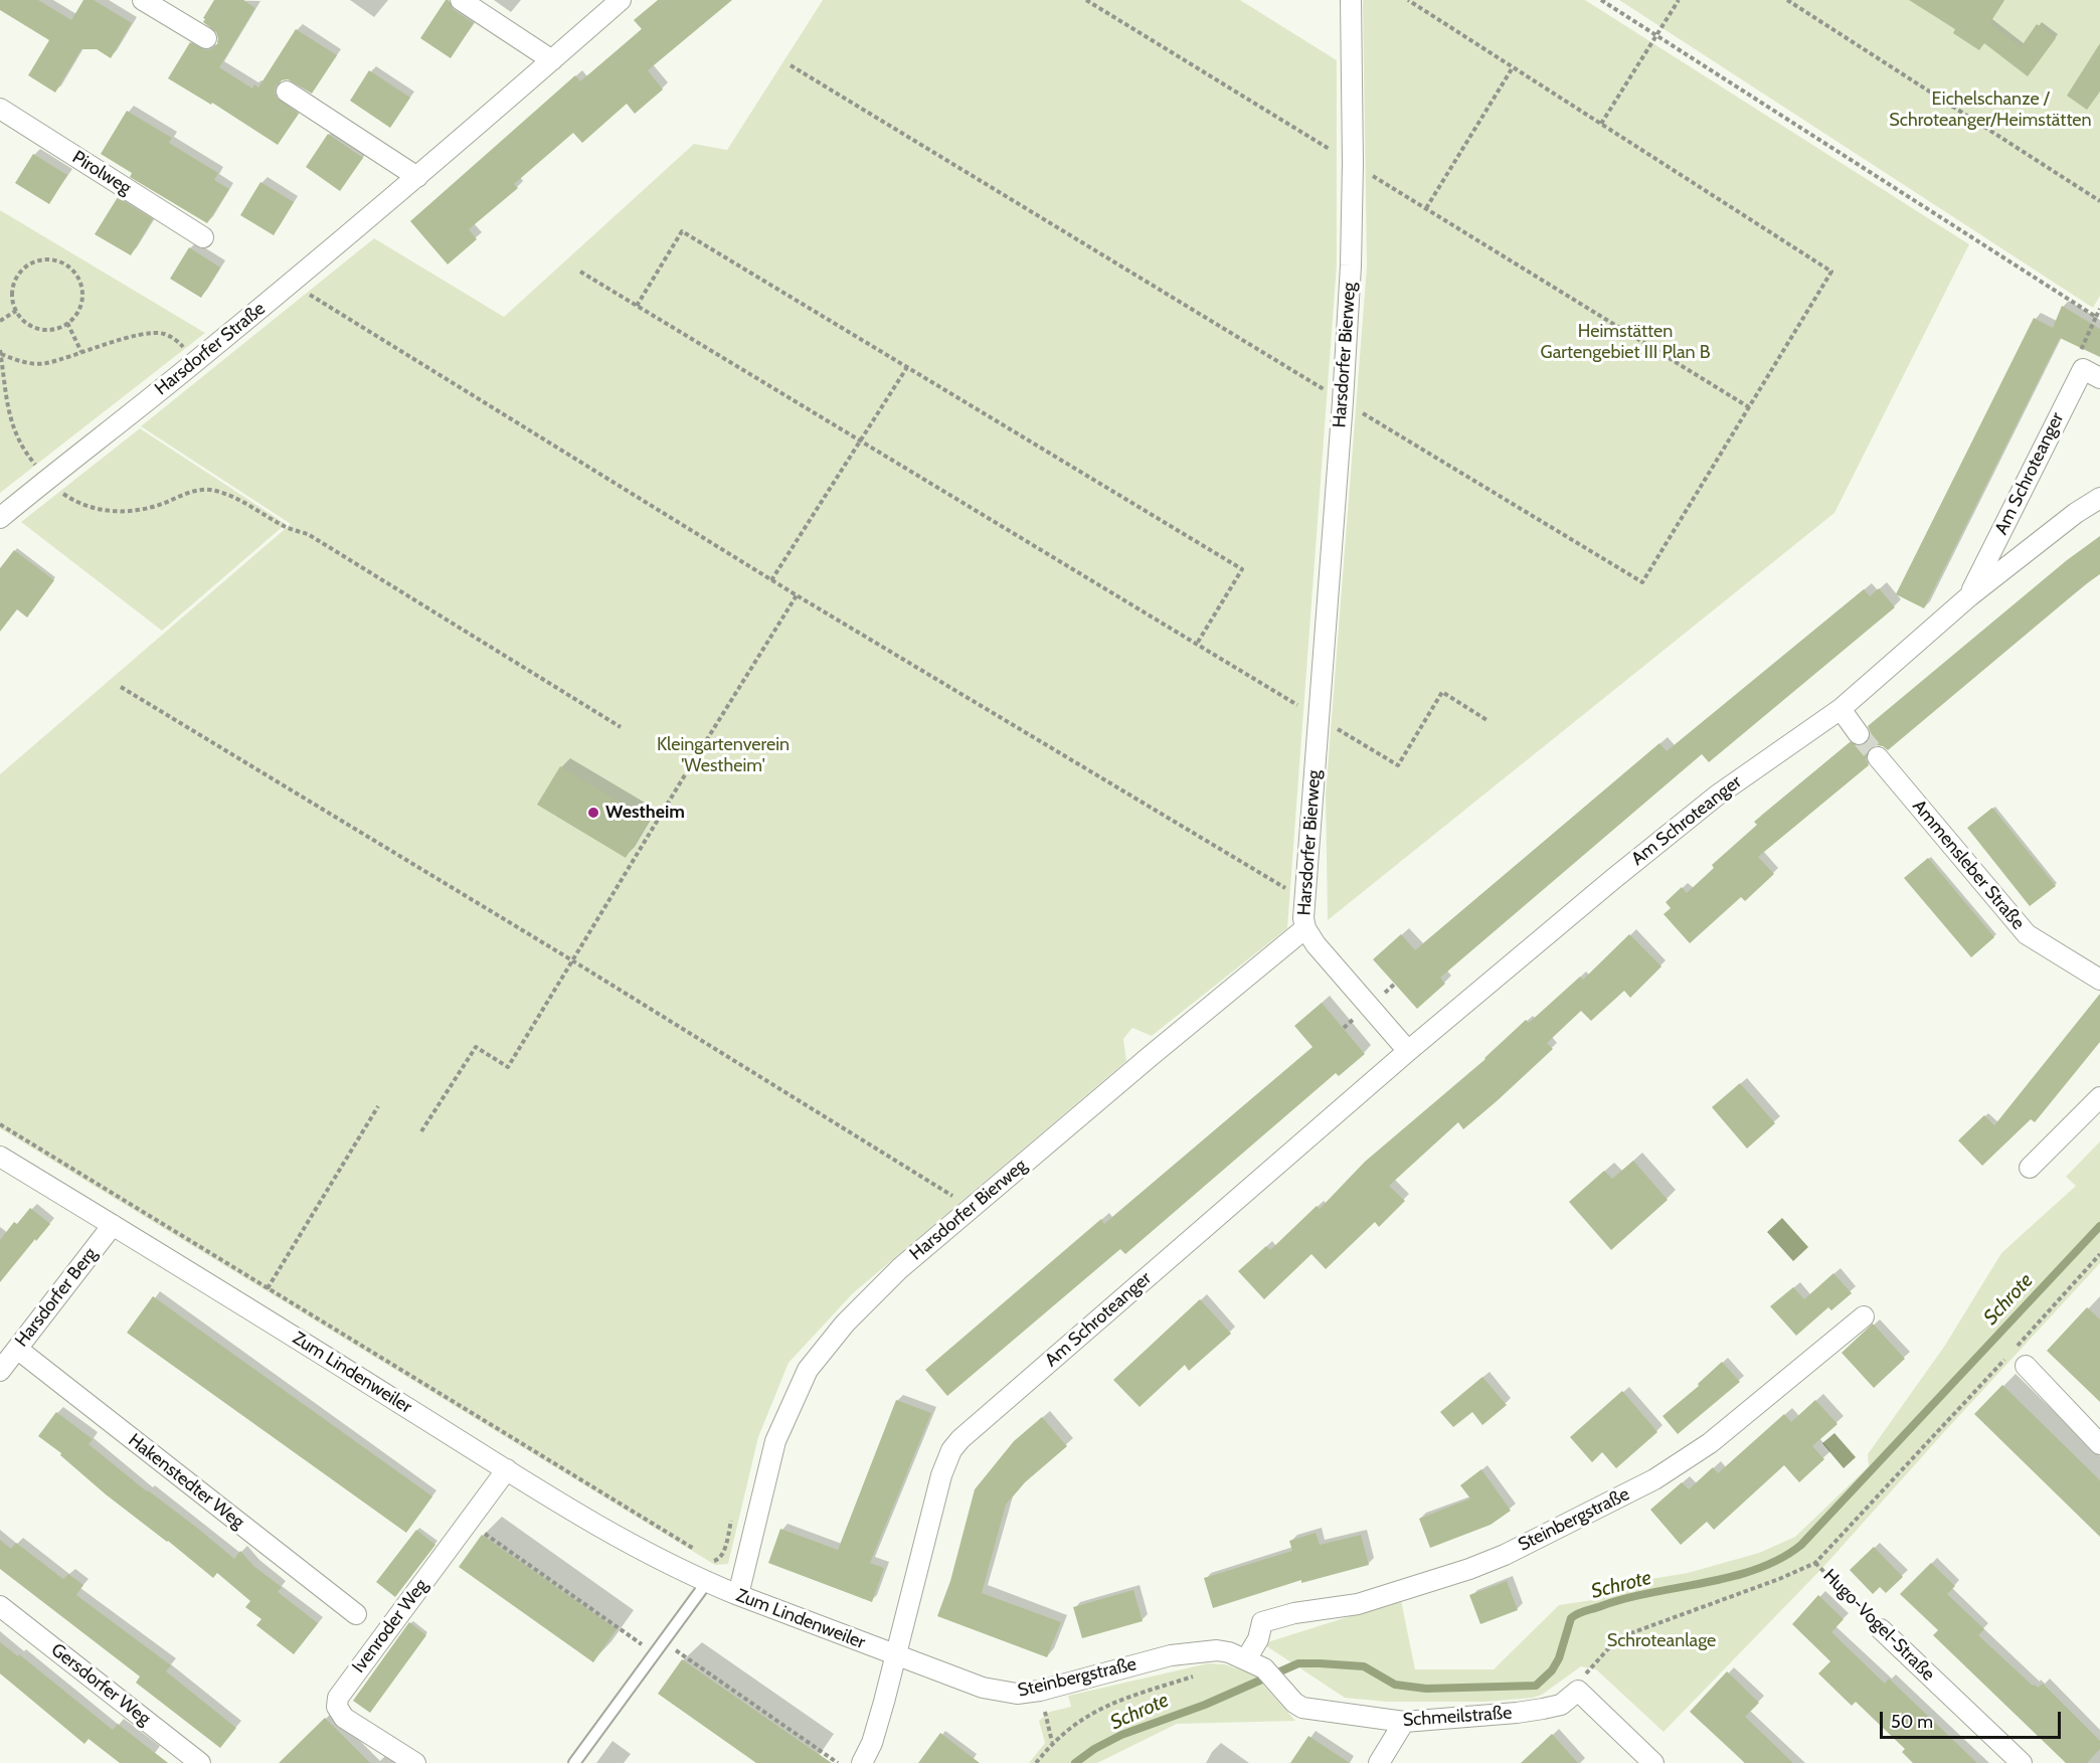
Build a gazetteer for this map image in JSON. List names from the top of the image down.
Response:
{
  "streets": {
    "street": [
      "Pirolweg",
      "Harsdorfer Straße",
      "Harsdorfer Bierweg",
      "Am Schroteanger",
      "Ammensleber Straße",
      "Harsdorfer Berg",
      "Zum Lindenweiler",
      "Hakenstedter Weg",
      "Steinbergstraße",
      "Hugo-Vogel-Straße",
      "Ivenroder Weg",
      "Gersdorfer Weg",
      "Schmeilstraße"
    ]
  },
  "crossings": [
    ["Harsdorfer Bierweg", "Zum Lindenweiler"],
    ["Am Schroteanger", "Zum Lindenweiler"],
    ["Am Schroteanger", "Steinbergstraße"],
    ["Harsdorfer Berg", "Zum Lindenweiler"],
    ["Harsdorfer Berg", "Hakenstedter Weg"],
    ["Zum Lindenweiler", "Steinbergstraße"],
    ["Zum Lindenweiler", "Ivenroder Weg"],
    ["Steinbergstraße", "Schmeilstraße"]
  ],
  "water": ["Schrote"],
  "parks": [
    "Eichelschanze / Schroteanger/Heimstätten",
    "Heimstätten Gartengebiet III Plan B",
    "Kleingartenverein 'Westheim'",
    "Schroteanlage"
  ],
  "places": ["Westheim"],
  "scale_bar": "50 m"
}
